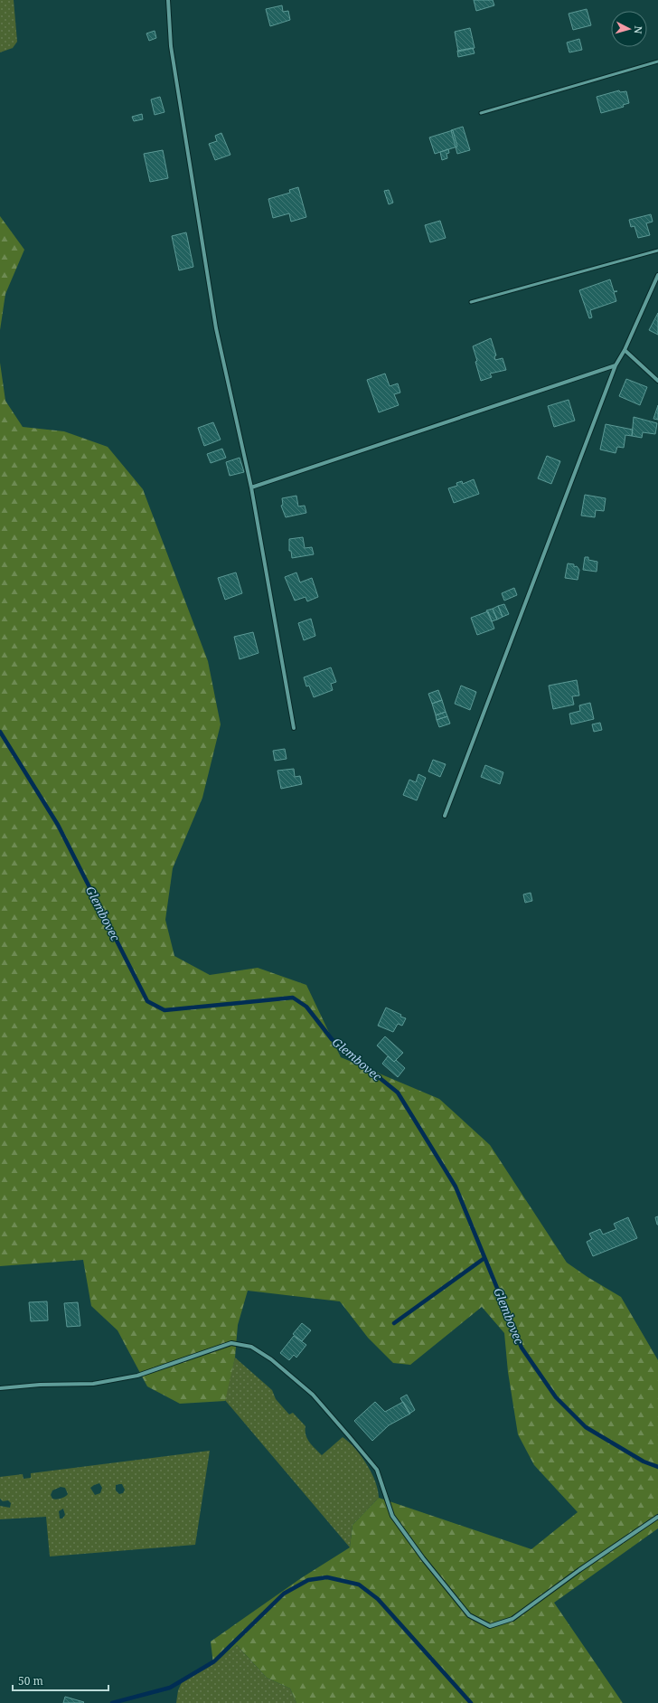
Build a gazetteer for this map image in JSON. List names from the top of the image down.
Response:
{
  "water": ["Glembovec"],
  "scale_bar": "50 m",
  "north": "right"
}
